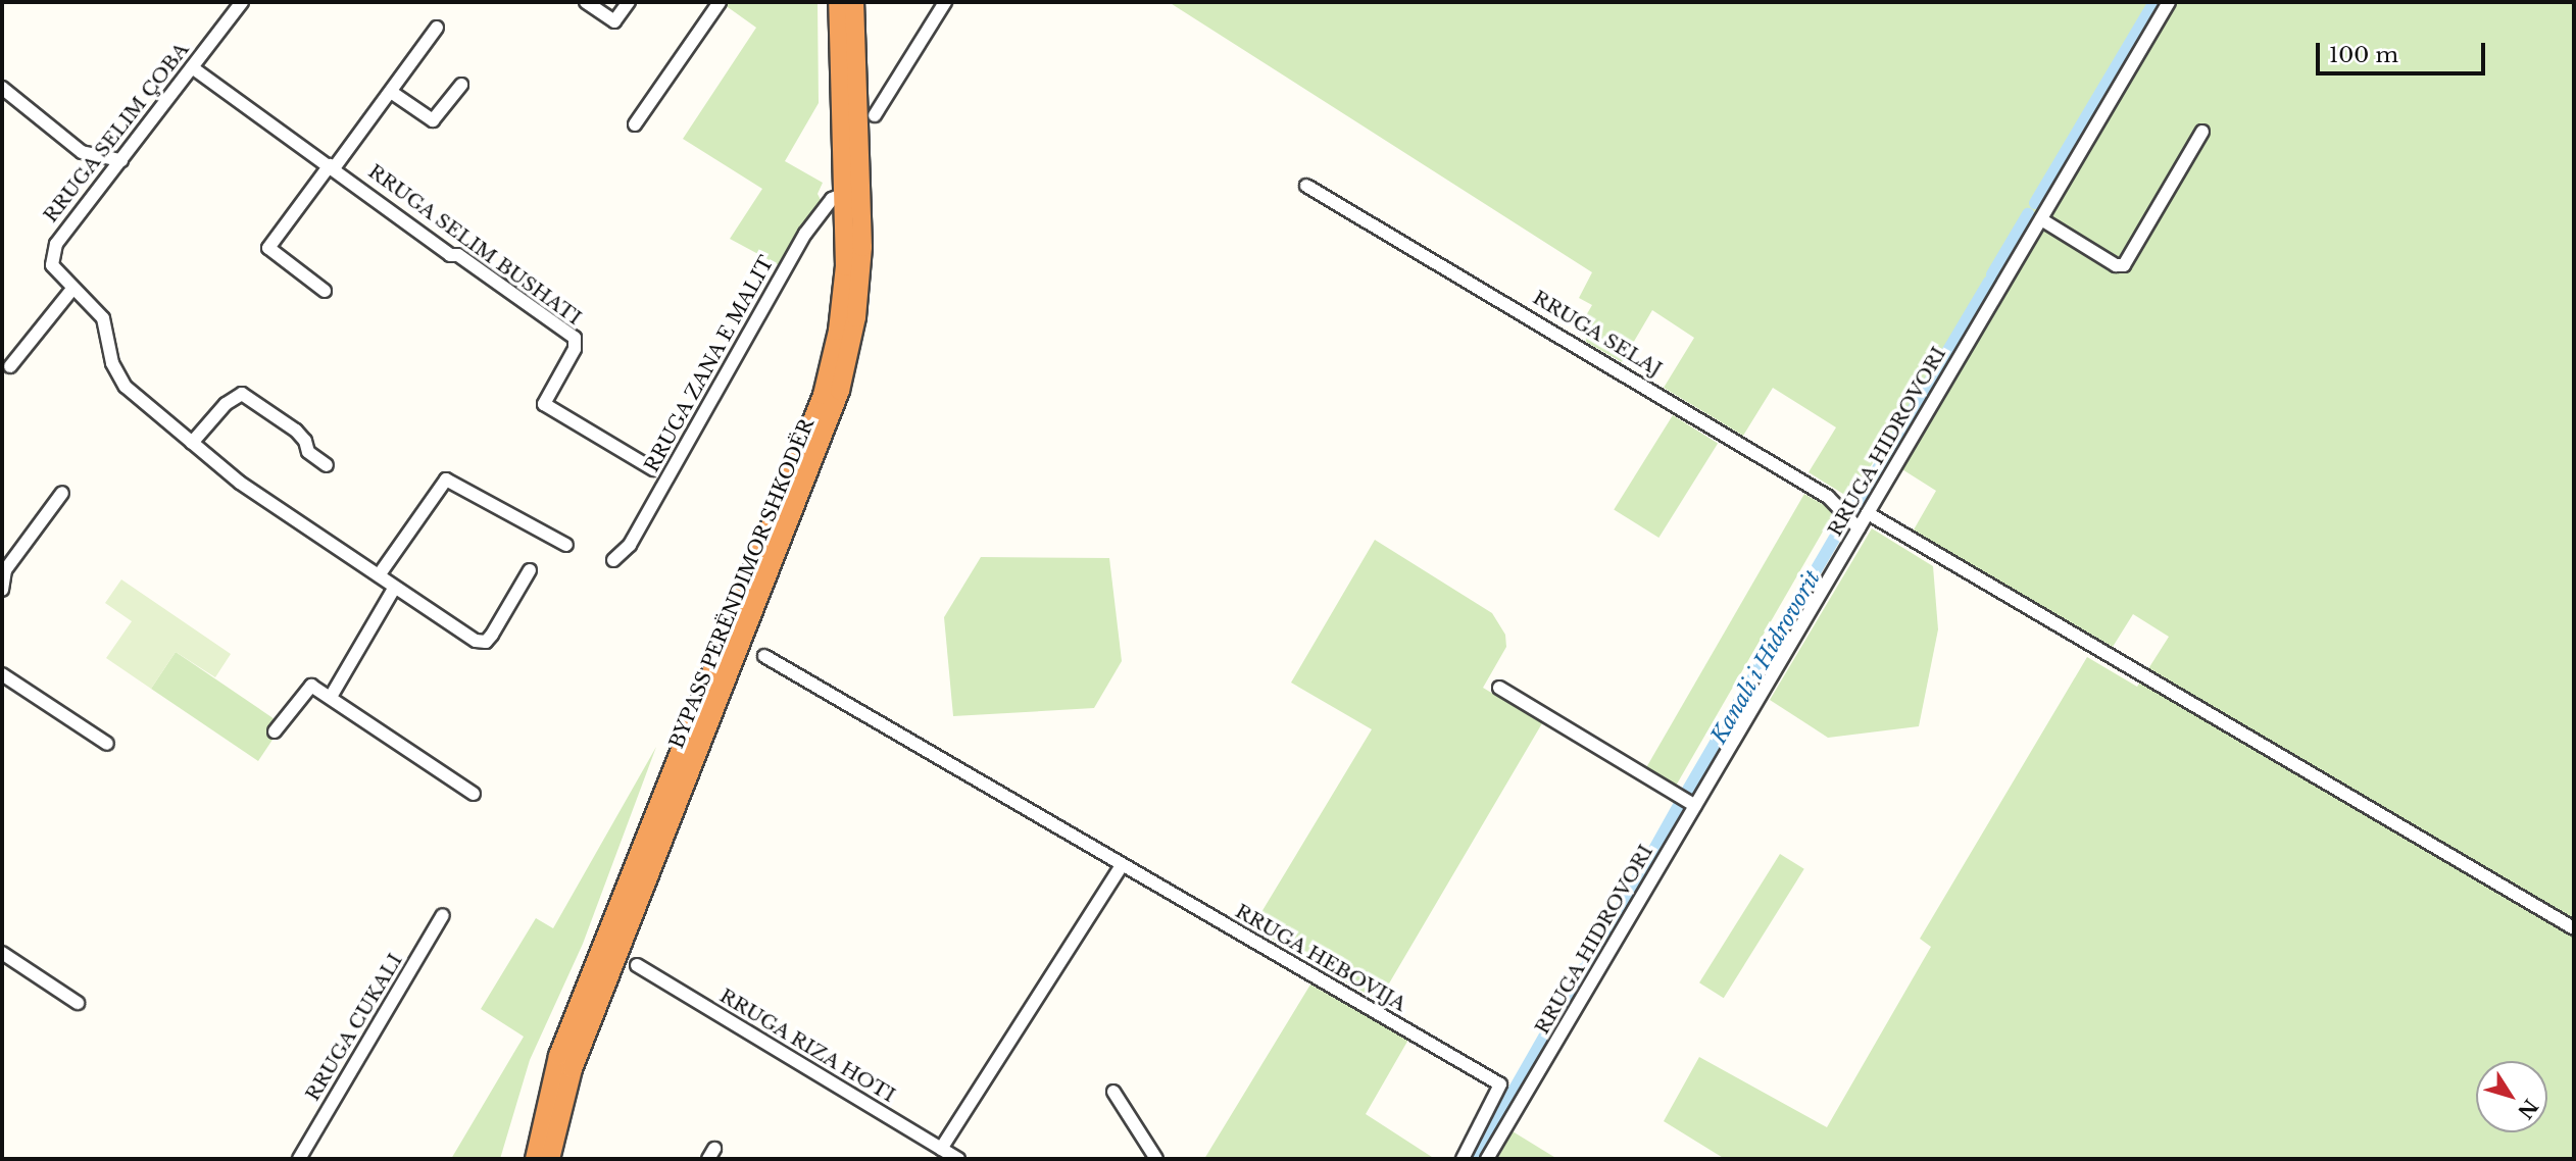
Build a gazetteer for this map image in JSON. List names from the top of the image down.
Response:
{
  "streets": {
    "highway": ["BYPASS PERËNDIMOR SHKODËR"],
    "street": [
      "RRUGA SELIM ÇOBA",
      "RRUGA SELIM BUSHATI",
      "RRUGA SELAJ",
      "RRUGA ZANA E MALIT",
      "RRUGA HIDROVORI",
      "RRUGA HEBOVIJA",
      "RRUGA CUKALI",
      "RRUGA RIZA HOTI"
    ]
  },
  "crossings": [
    ["RRUGA SELIM ÇOBA", "RRUGA SELIM BUSHATI"],
    ["RRUGA SELAJ", "RRUGA HIDROVORI"],
    ["RRUGA ZANA E MALIT", "BYPASS PERËNDIMOR SHKODËR"]
  ],
  "water": ["Kanali i Hidrovorit"],
  "scale_bar": "100 m",
  "north": "bottom right"
}
